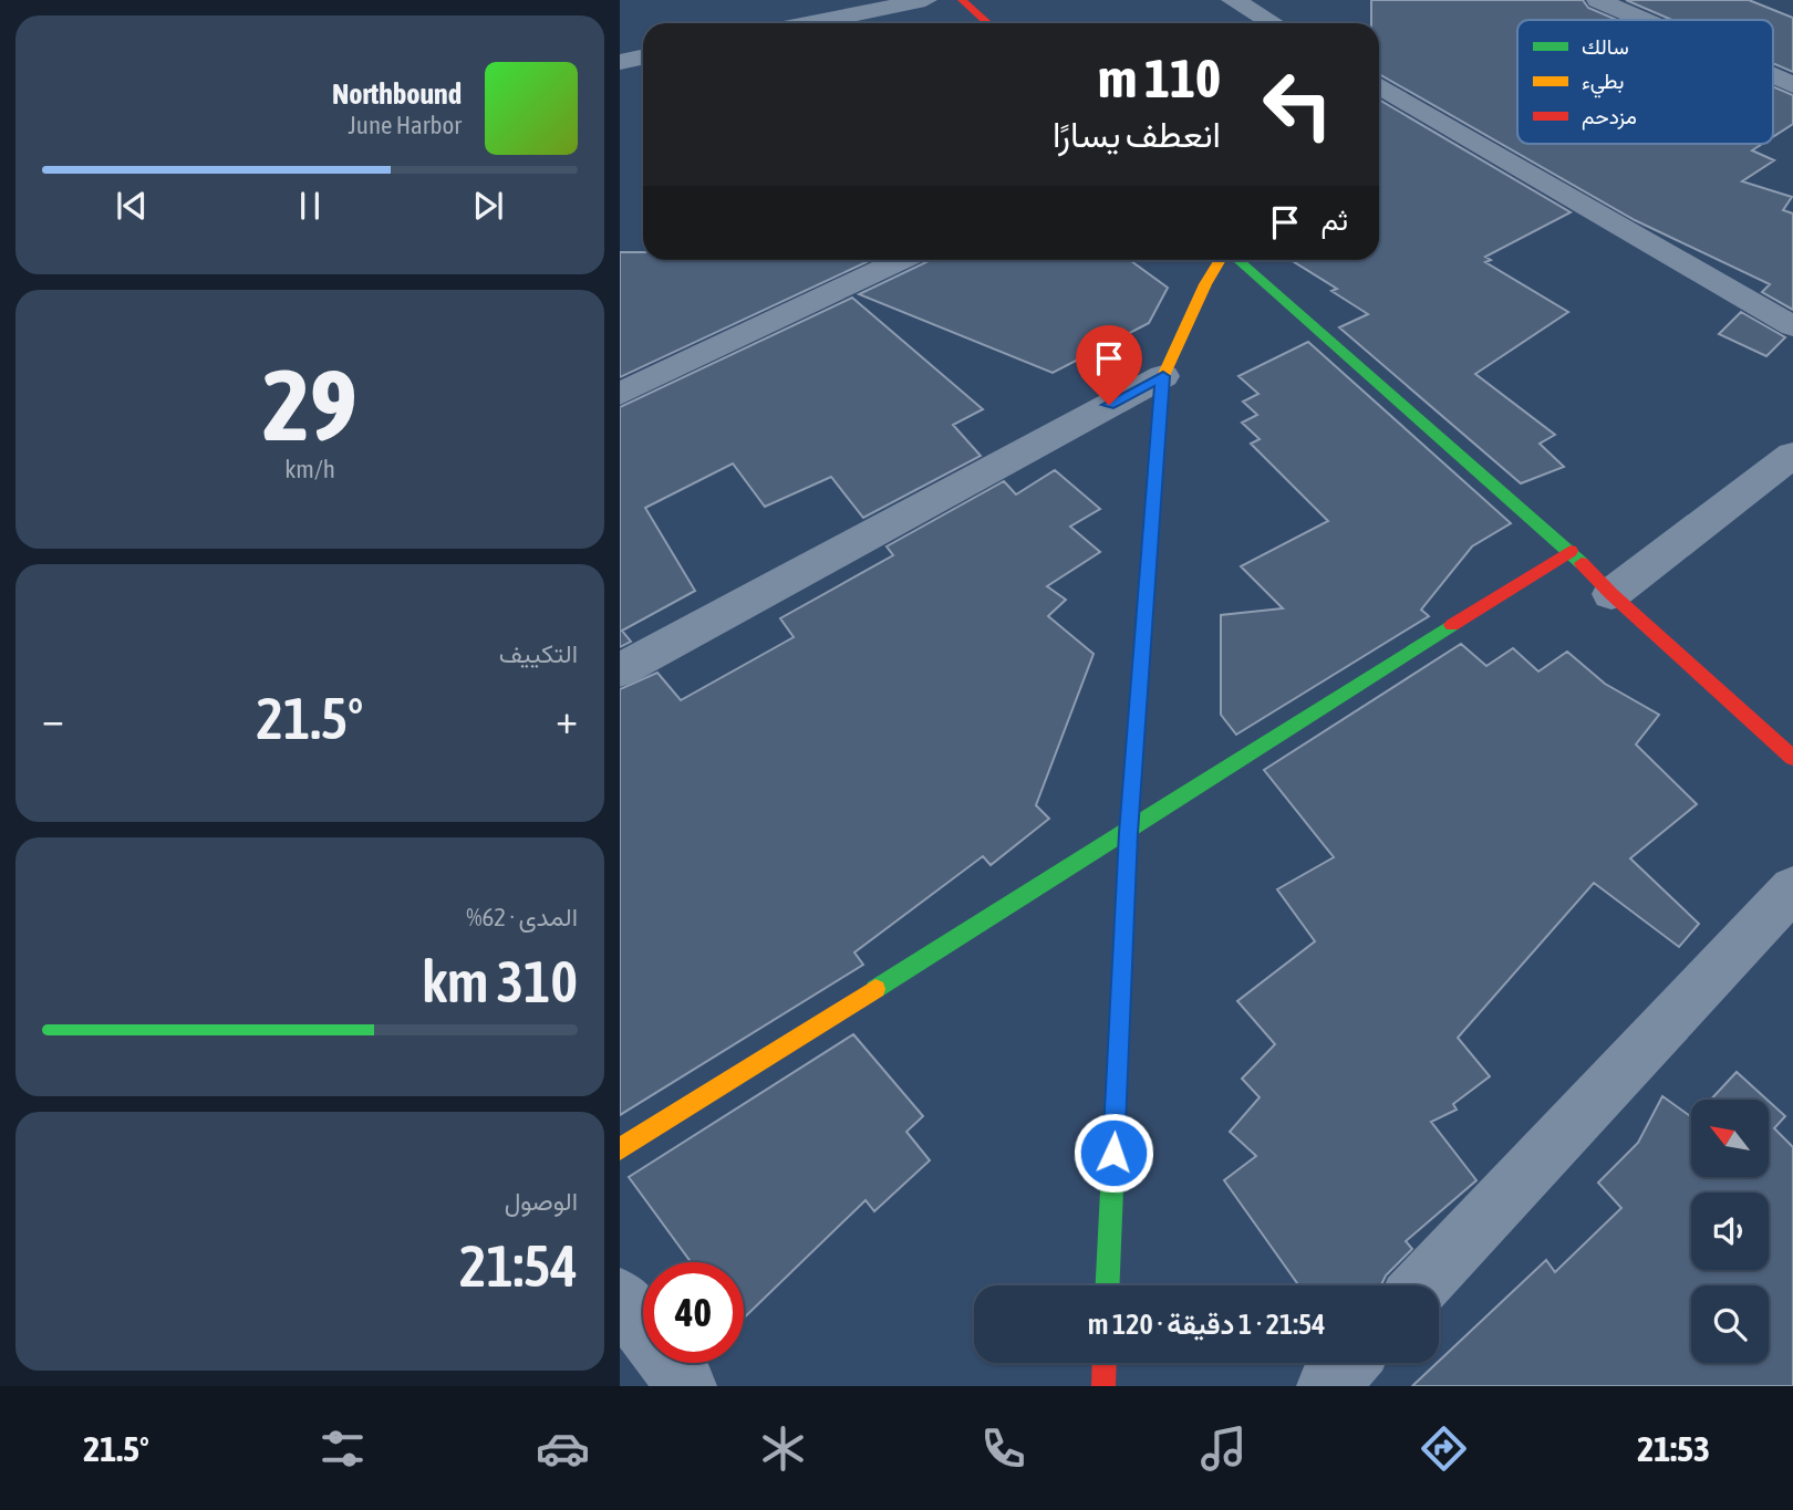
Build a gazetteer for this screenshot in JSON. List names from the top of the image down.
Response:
{
  "legend": ["سالك", "بطيء", "مزدحم"],
  "north": "top left",
  "page": {
    "turn": ["110 m", "انعطف يسارًا"],
    "song": ["Northbound", "June Harbor"],
    "then": "ثم",
    "tile": [
      ["29", "km/h"],
      "التكييف",
      ["المدى · 62%", "310 km"],
      ["الوصول", "21:54"]
    ],
    "heat": ["−", "21.5°", "+"],
    "limit": "40",
    "trip": "21:54 · 1 دقيقة · 120 m",
    "tabs": ["21:53", "21.5°"]
  }
}
